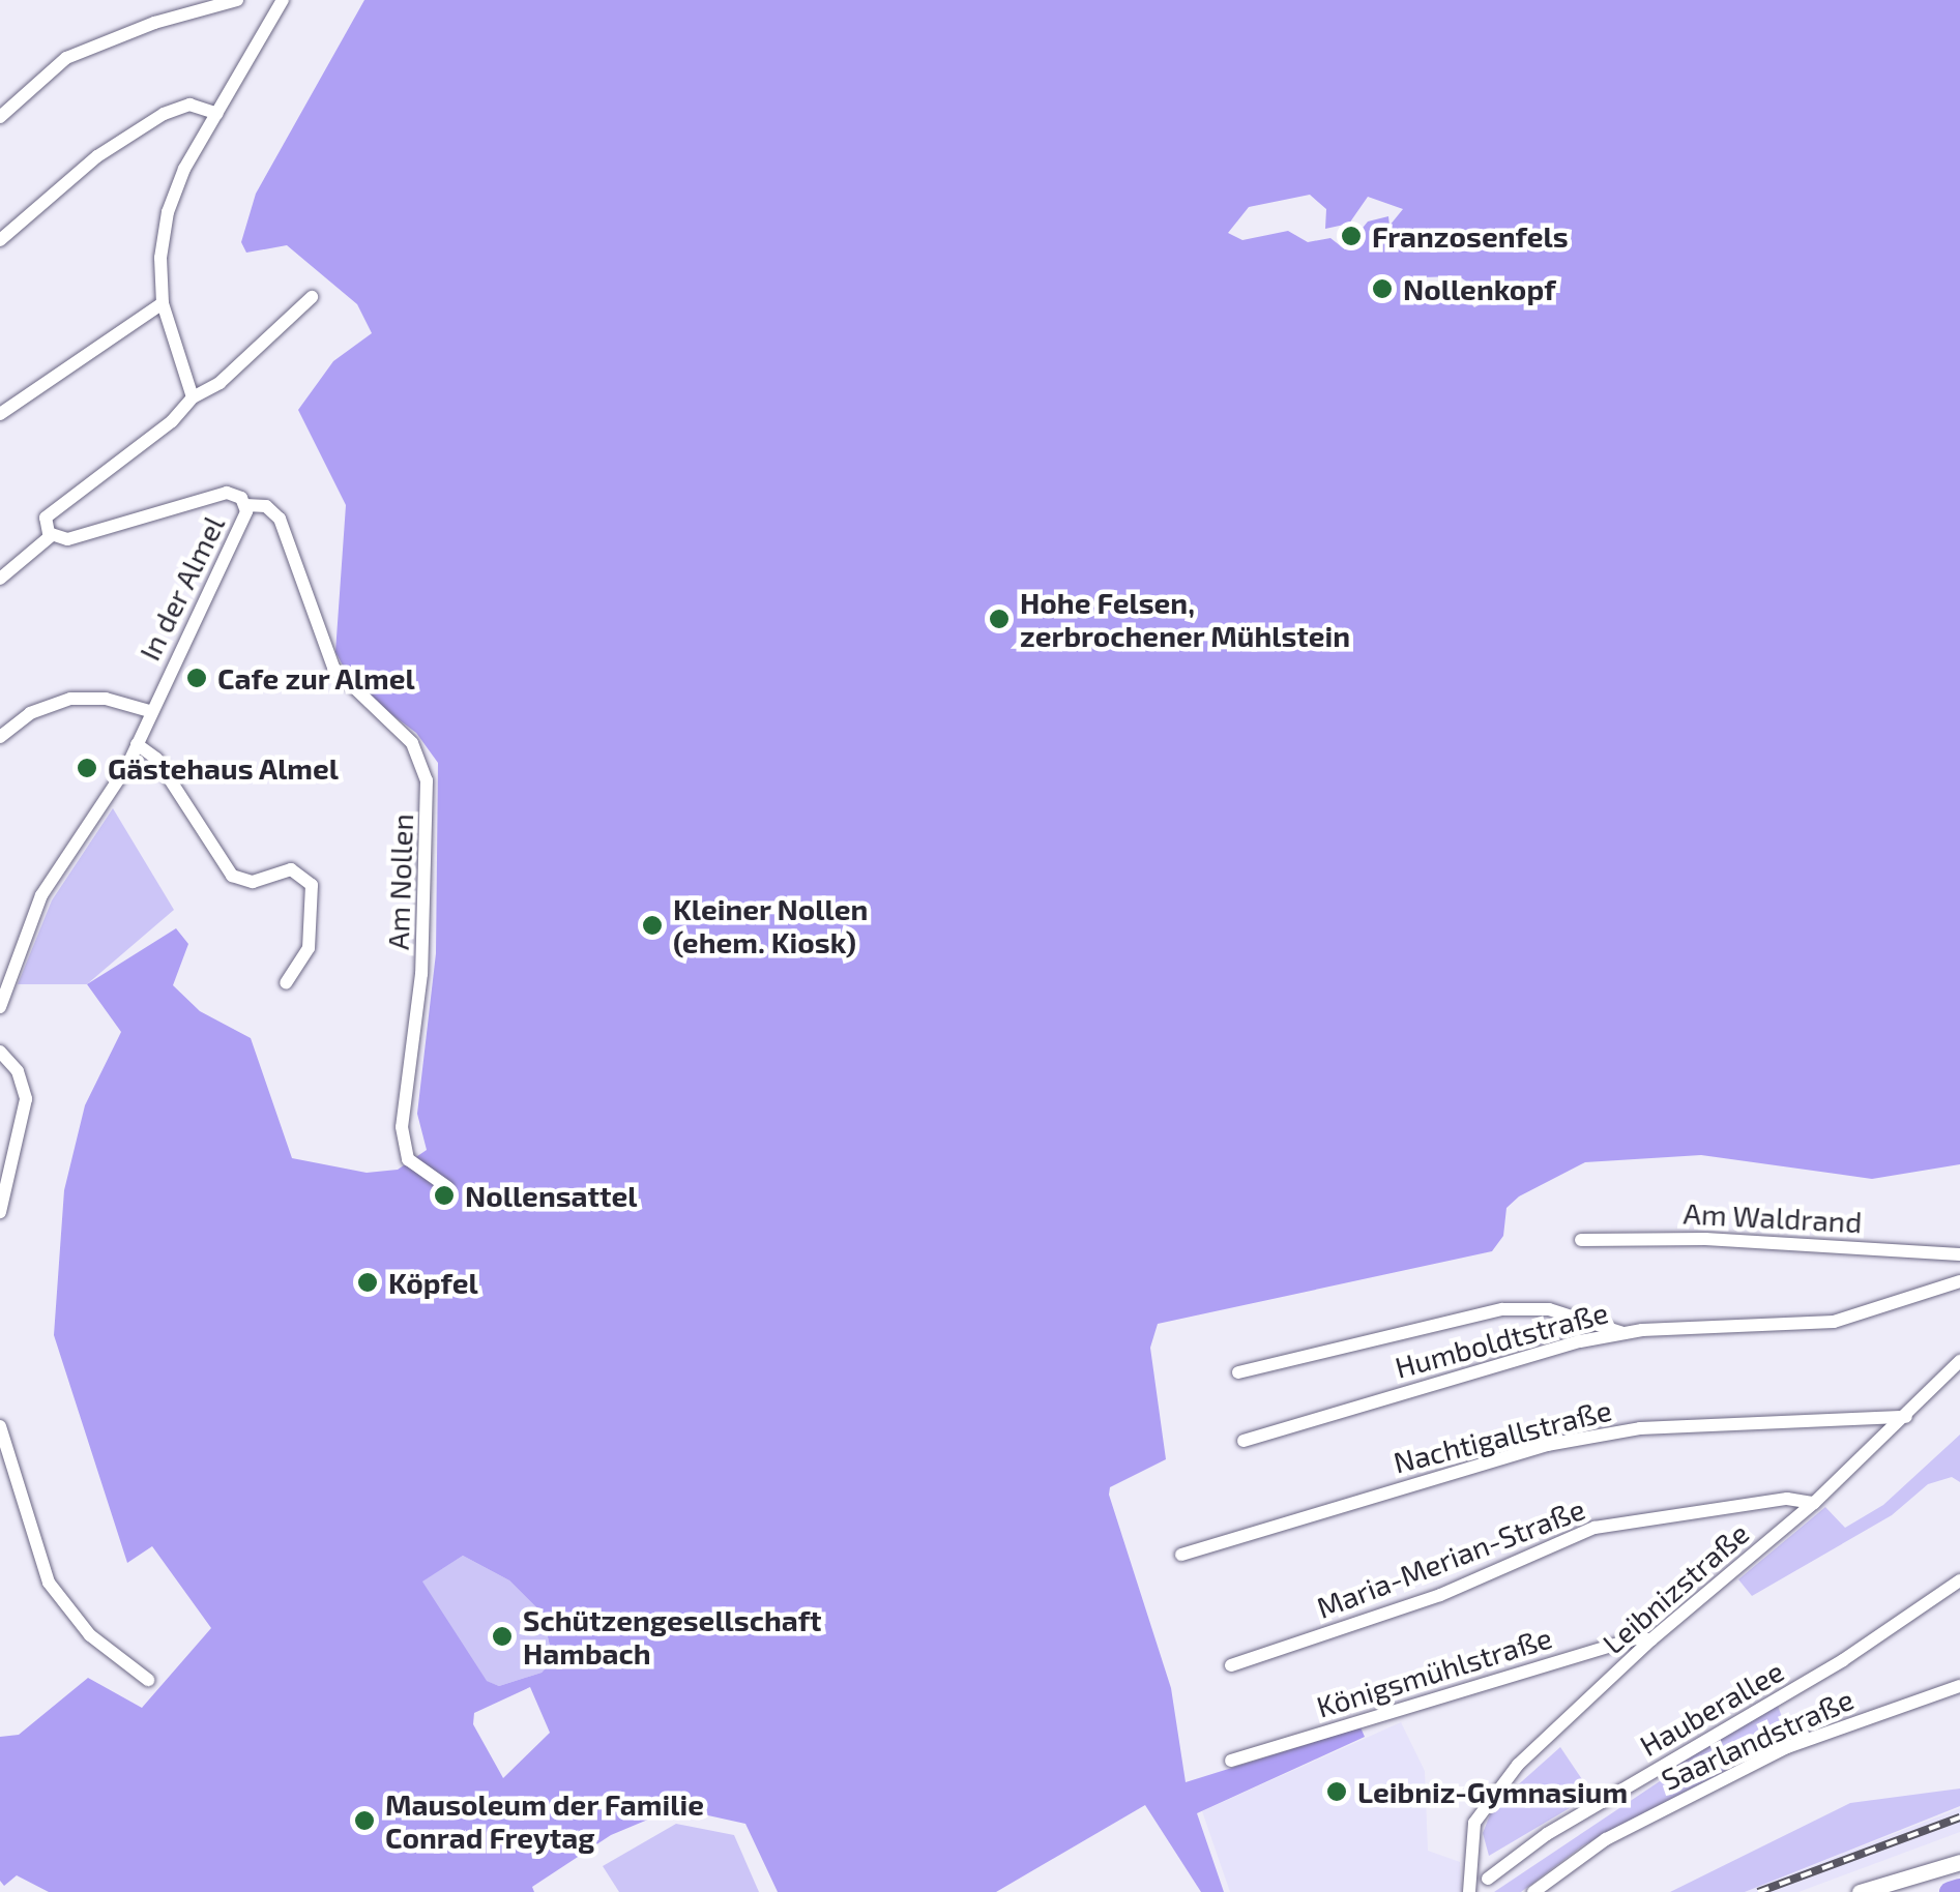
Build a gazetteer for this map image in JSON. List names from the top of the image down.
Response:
{
  "streets": {
    "street": [
      "In der Almel",
      "Am Nollen",
      "Am Waldrand",
      "Humboldtstraße",
      "Nachtigallstraße",
      "Maria-Merian-Straße",
      "Leibnizstraße",
      "Königsmühlstraße",
      "Hauberallee",
      "Saarlandstraße"
    ]
  },
  "crossings": [
    ["In der Almel", "Am Nollen"],
    ["Nachtigallstraße", "Leibnizstraße"],
    ["Maria-Merian-Straße", "Leibnizstraße"],
    ["Leibnizstraße", "Königsmühlstraße"],
    ["Leibnizstraße", "Hauberallee"]
  ],
  "places": [
    "Franzosenfels",
    "Nollenkopf",
    "Hohe Felsen, zerbrochener Mühlstein",
    "Cafe zur Almel",
    "Gästehaus Almel",
    "Kleiner Nollen (ehem. Kiosk)",
    "Nollensattel",
    "Köpfel",
    "Schützengesellschaft Hambach",
    "Leibniz-Gymnasium",
    "Mausoleum der Familie Conrad Freytag"
  ]
}
